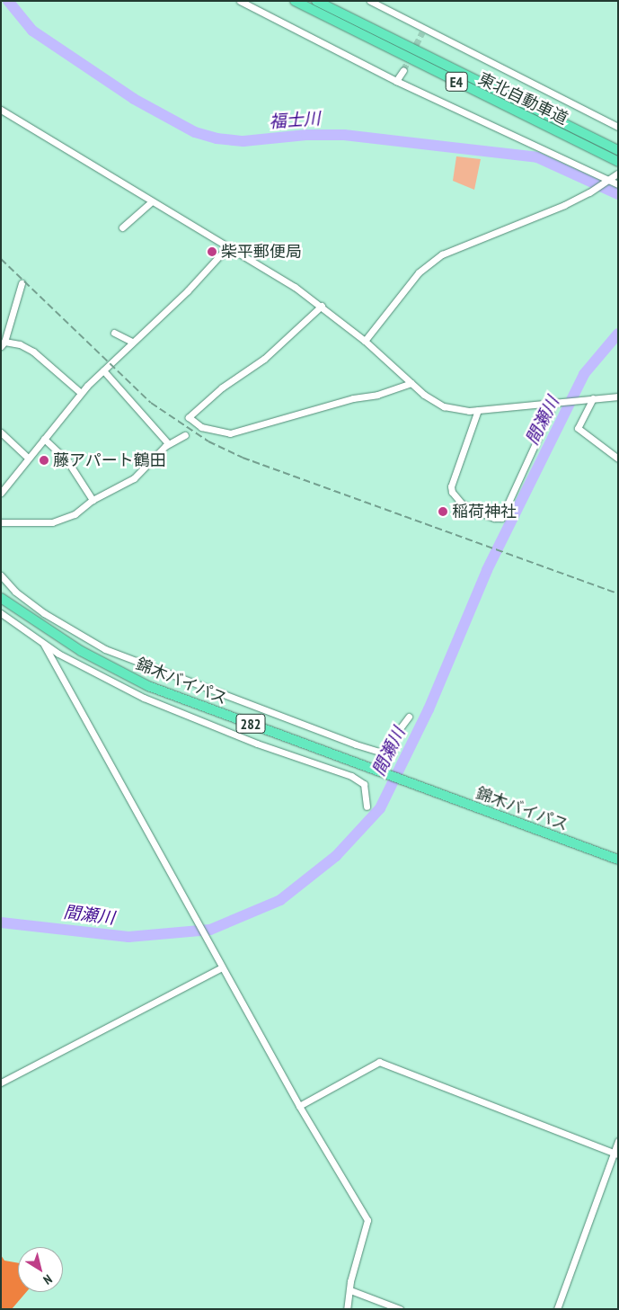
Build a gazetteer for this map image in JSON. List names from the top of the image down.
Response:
{
  "streets": {
    "highway": [
      "E4",
      "東北自動車道",
      "錦木バイパス",
      "282"
    ]
  },
  "water": ["福士川", "間瀬川"],
  "places": ["柴平郵便局", "藤アパート鶴田", "稲荷神社"],
  "north": "bottom right"
}
